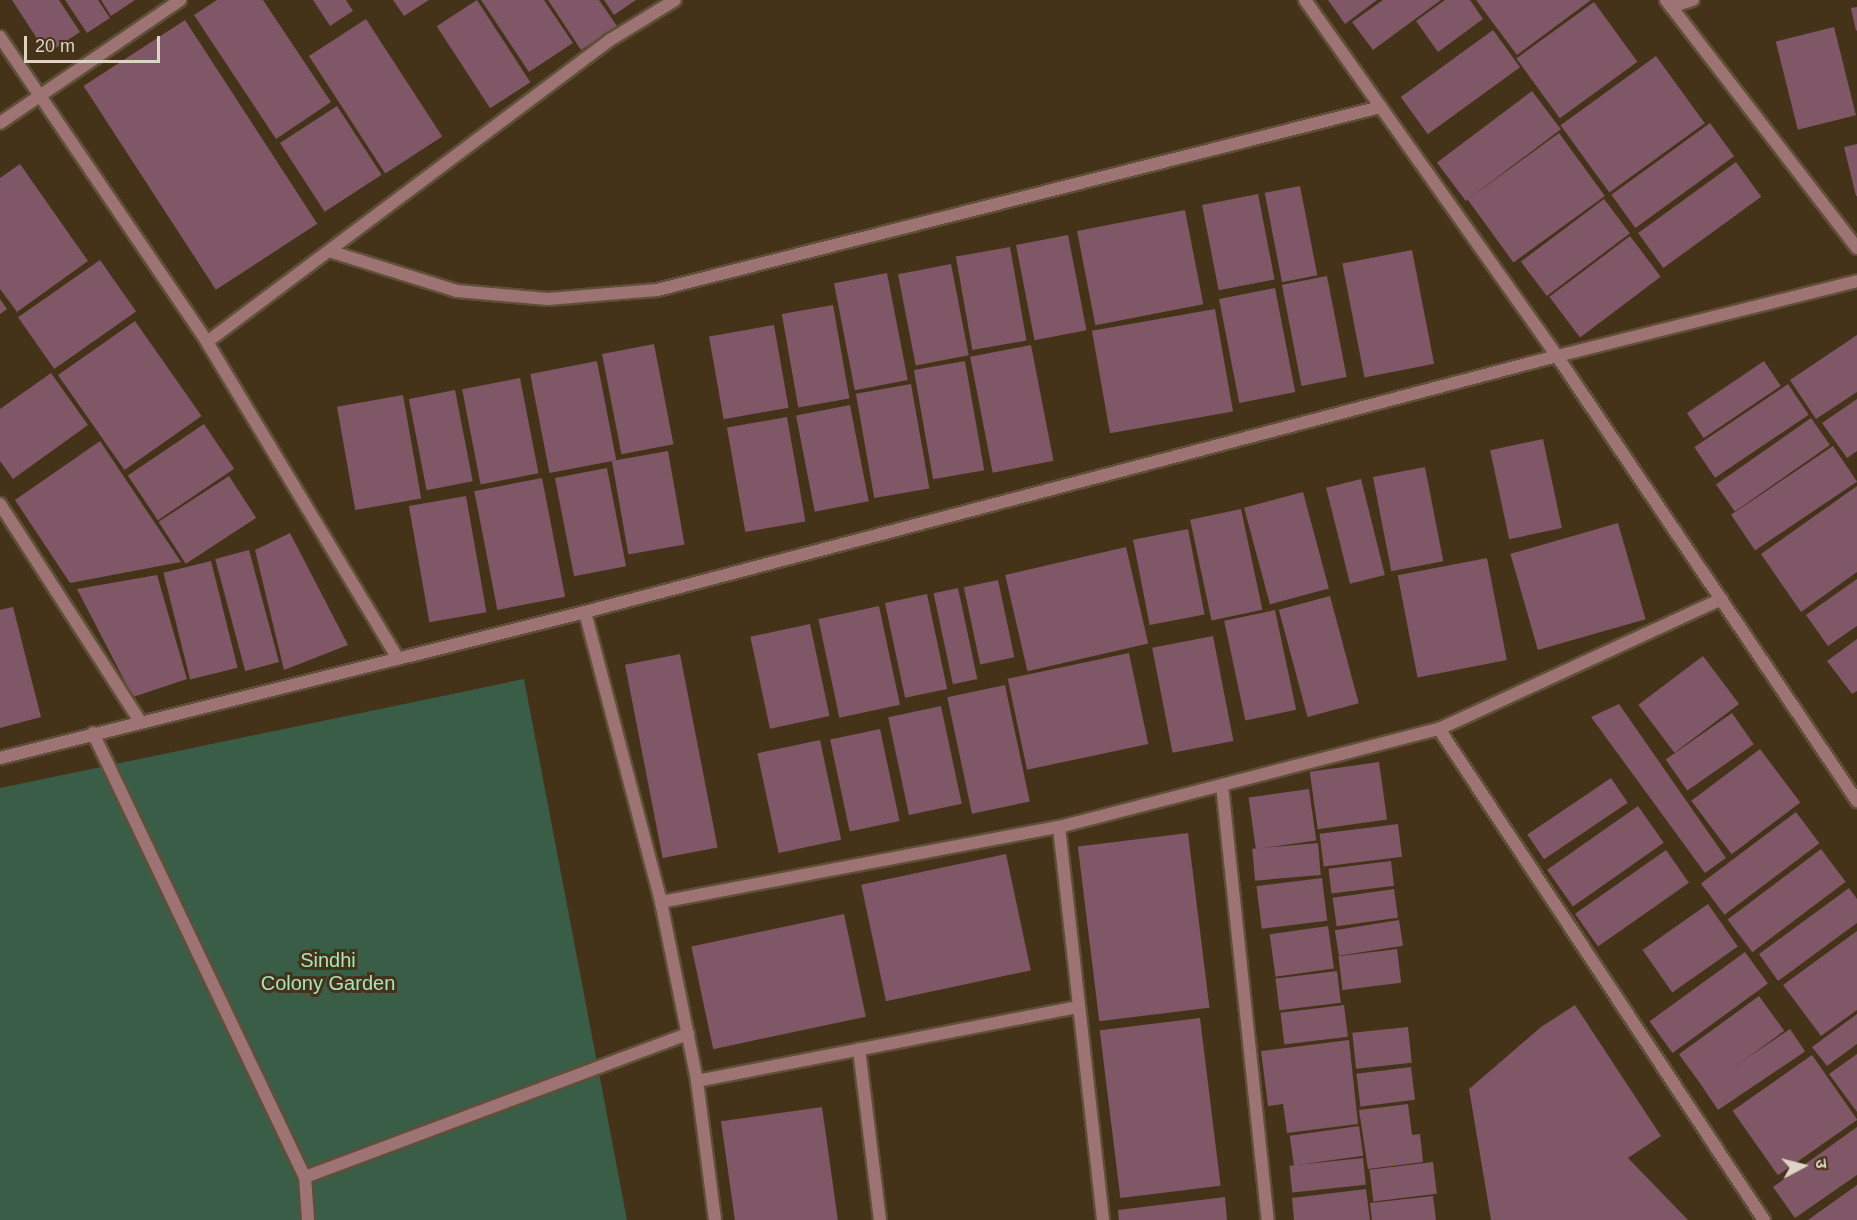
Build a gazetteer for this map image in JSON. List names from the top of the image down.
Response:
{
  "parks": ["Sindhi Colony Garden"],
  "scale_bar": "20 m",
  "north": "right"
}
